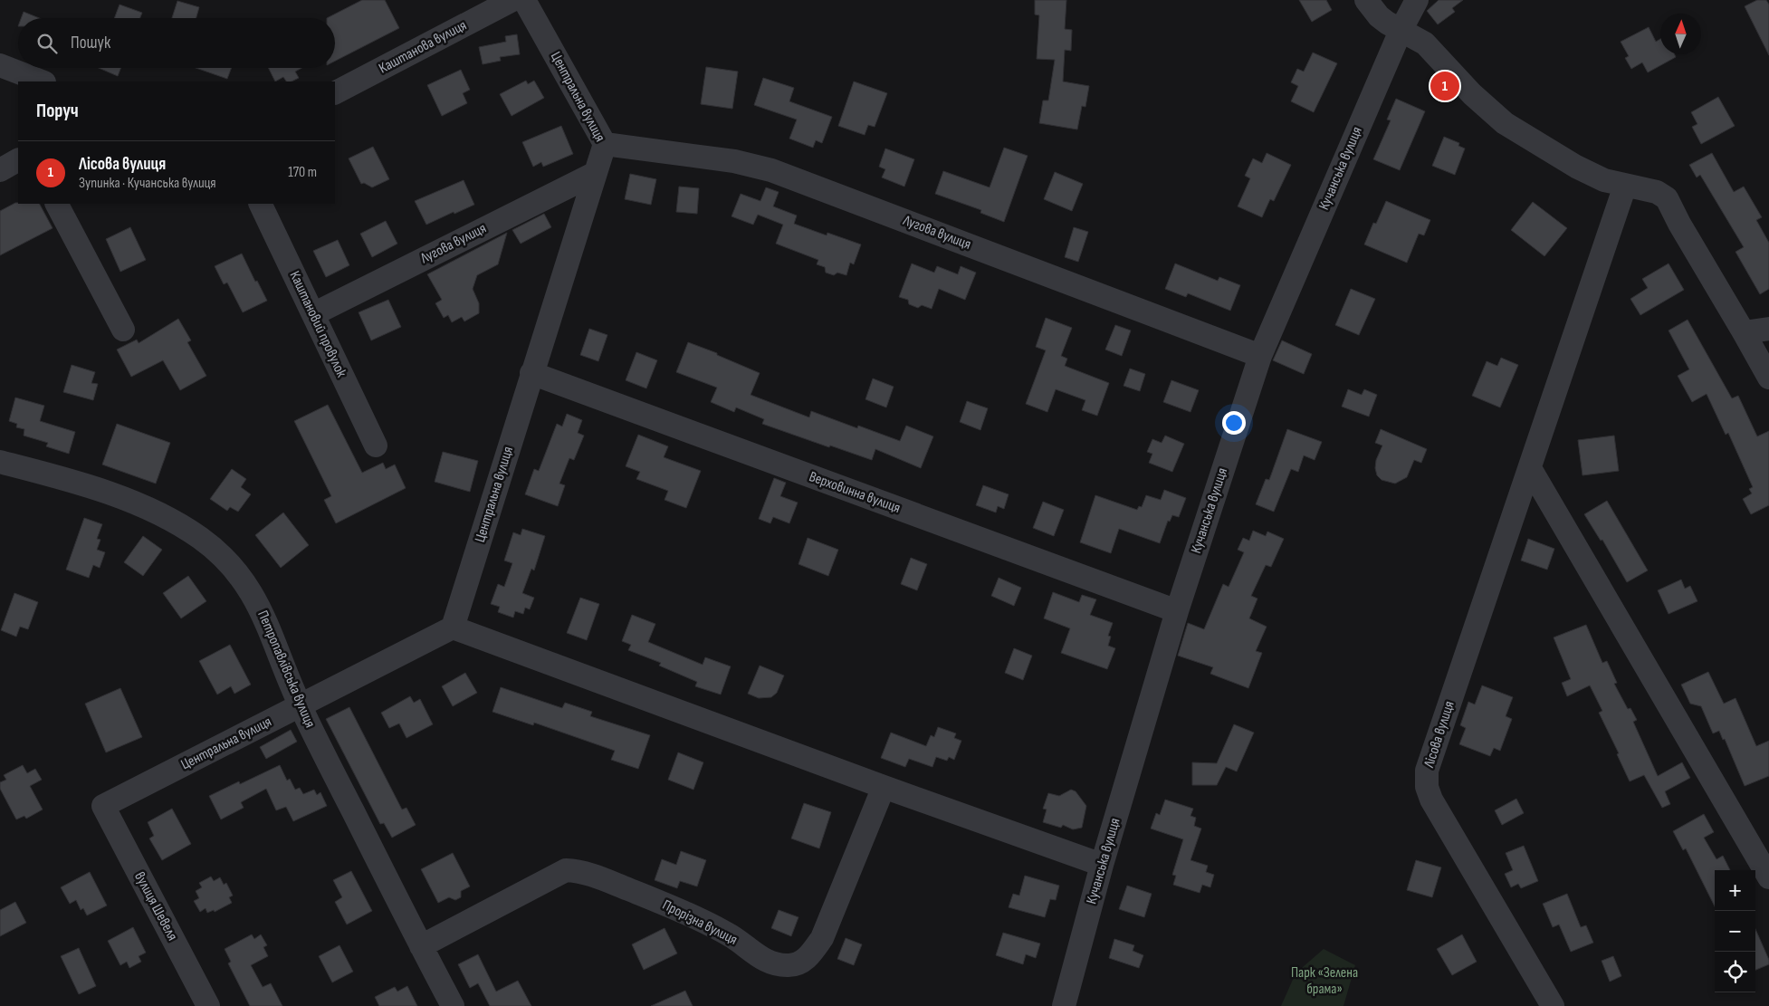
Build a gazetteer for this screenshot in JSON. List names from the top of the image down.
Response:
{
  "streets": {
    "street": [
      "Каштанова вулиця",
      "Центральна вулиця",
      "Кучанська вулиця",
      "Лугова вулиця",
      "Каштановий провулок",
      "Верховинна вулиця",
      "Петропавлівська вулиця",
      "Лісова вулиця",
      "вулиця Шевеля",
      "Прорізна вулиця"
    ]
  },
  "crossings": [
    ["Центральна вулиця", "Лугова вулиця"],
    ["Центральна вулиця", "Верховинна вулиця"],
    ["Центральна вулиця", "Петропавлівська вулиця"],
    ["Центральна вулиця", "вулиця Шевеля"],
    ["Кучанська вулиця", "Лугова вулиця"],
    ["Кучанська вулиця", "Верховинна вулиця"],
    ["Лугова вулиця", "Каштановий провулок"],
    ["Петропавлівська вулиця", "Прорізна вулиця"]
  ],
  "parks": ["Парк «Зелена брама»"],
  "north": "top",
  "page": {
    "search": "Пошук",
    "pins": "1",
    "heading": "Поруч",
    "list": [
      {
        "mark": "1",
        "name": "Лісова вулиця",
        "note": "Зупинка · Кучанська вулиця",
        "value": "170 m"
      }
    ],
    "map_buttons": ["+", "−"]
  }
}
